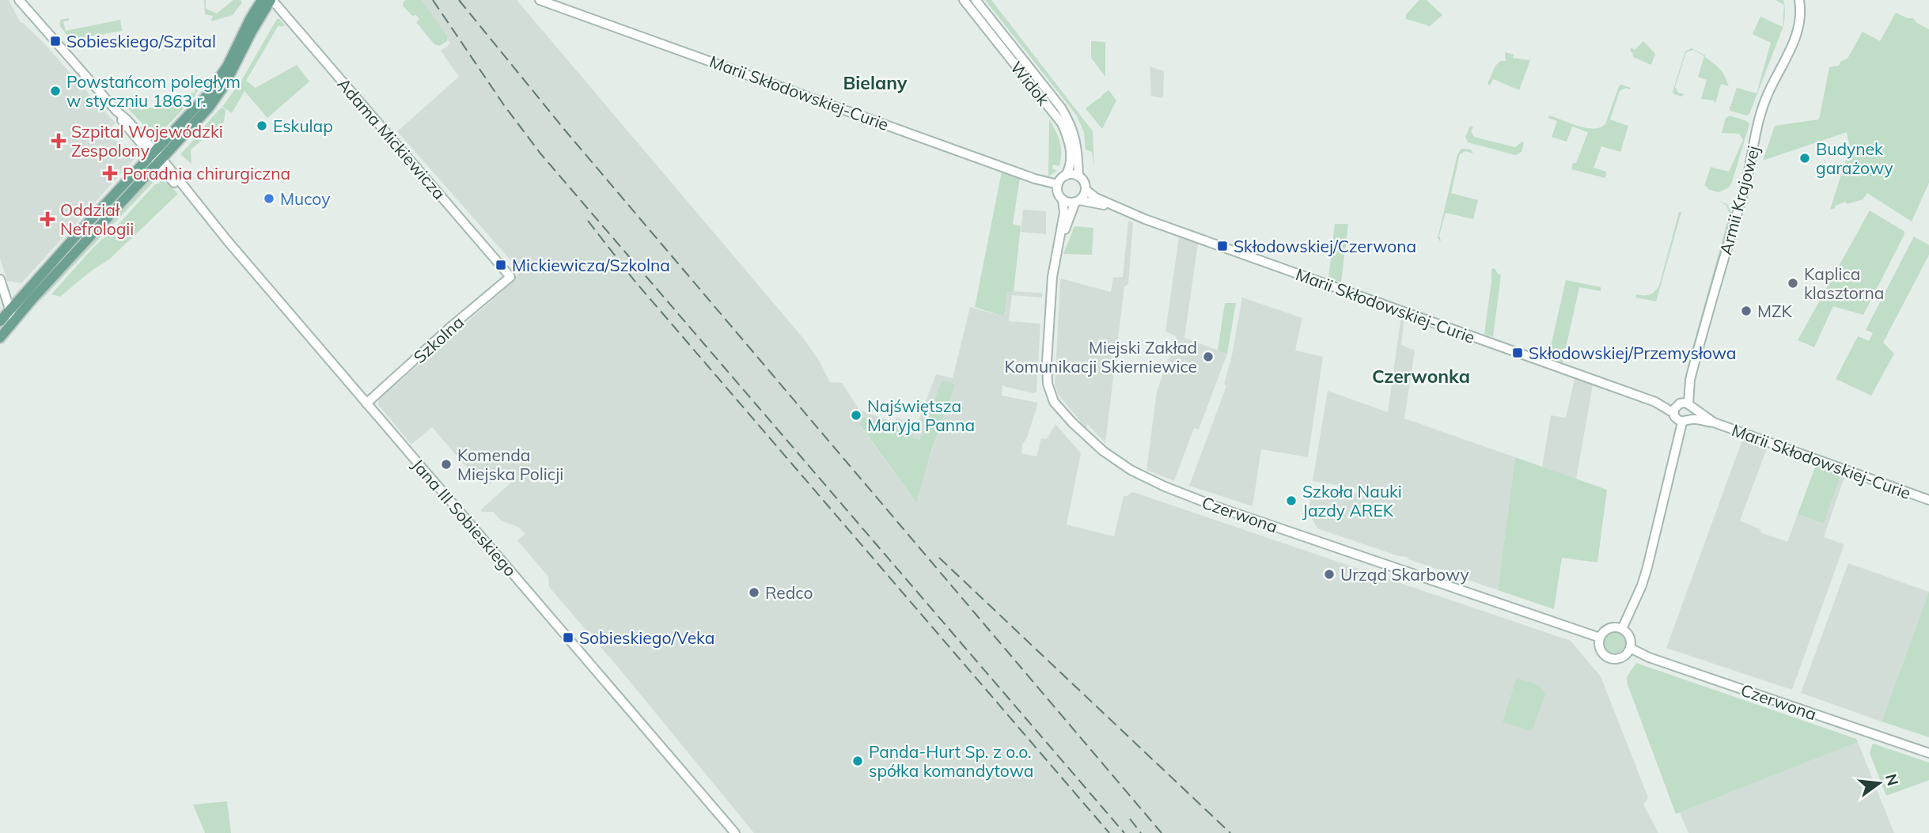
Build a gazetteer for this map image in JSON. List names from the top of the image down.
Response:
{
  "streets": {
    "street": [
      "Widok",
      "Marii Skłodowskiej-Curie",
      "Adama Mickiewicza",
      "Armii Krajowej",
      "Szkolna",
      "Czerwona",
      "Jana III Sobieskiego"
    ]
  },
  "crossings": [
    ["Widok", "Marii Skłodowskiej-Curie"],
    ["Widok", "Czerwona"],
    ["Marii Skłodowskiej-Curie", "Armii Krajowej"],
    ["Marii Skłodowskiej-Curie", "Czerwona"],
    ["Adama Mickiewicza", "Szkolna"],
    ["Armii Krajowej", "Czerwona"],
    ["Szkolna", "Jana III Sobieskiego"]
  ],
  "districts": ["Bielany", "Czerwonka"],
  "places": {
    "transit": [
      "Sobieskiego/Szpital",
      "Skłodowskiej/Czerwona",
      "Mickiewicza/Szkolna",
      "Skłodowskiej/Przemysłowa",
      "Sobieskiego/Veka"
    ],
    "other": [
      "Powstańcom poległym w styczniu 1863 r.",
      "Eskulap",
      "Budynek garażowy",
      "Mucoy",
      "Kaplica klasztorna",
      "MZK",
      "Miejski Zakład Komunikacji Skierniewice",
      "Najświętsza Maryja Panna",
      "Komenda Miejska Policji",
      "Szkoła Nauki Jazdy AREK",
      "Urząd Skarbowy",
      "Redco",
      "Panda-Hurt Sp. z o.o. spółka komandytowa"
    ],
    "health": ["Szpital Wojewódzki Zespolony", "Poradnia chirurgiczna", "Oddział Nefrologii"]
  },
  "north": "right"
}
